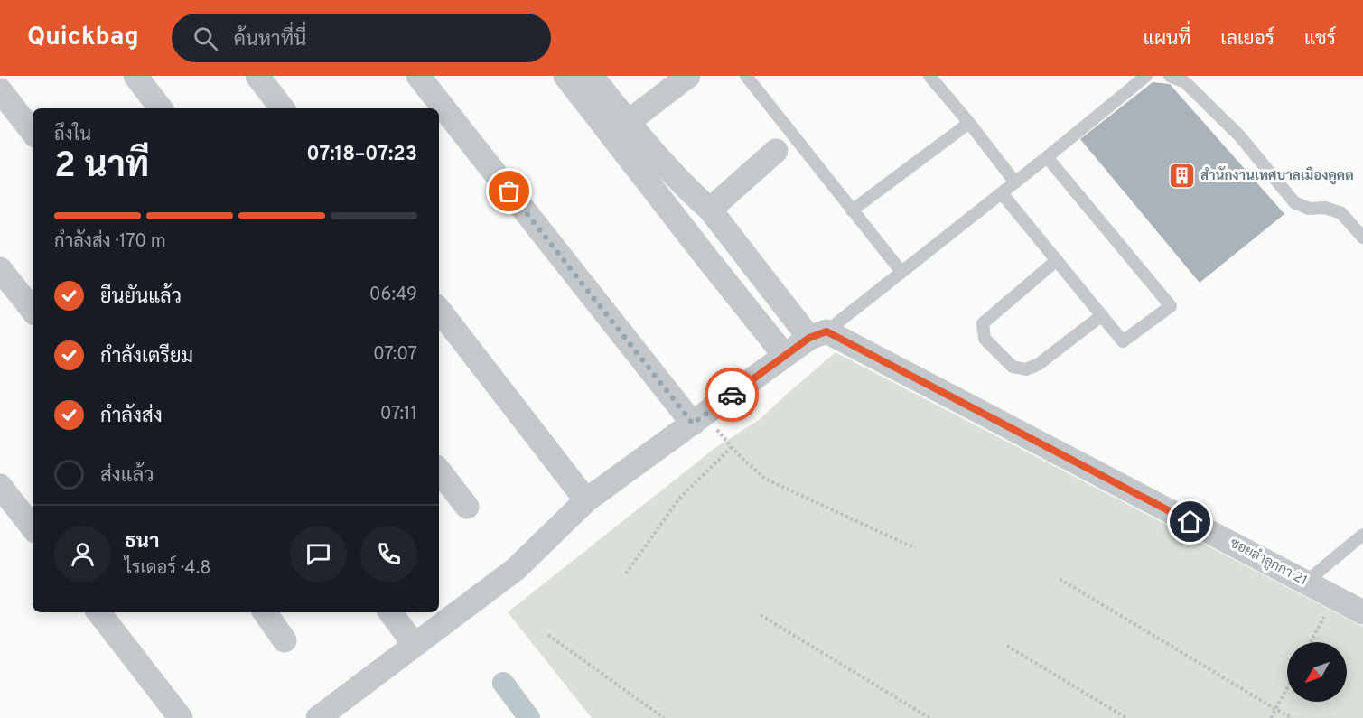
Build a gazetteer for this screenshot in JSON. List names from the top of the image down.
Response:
{
  "streets": {
    "street": ["ซอยลำลูกกา 21"]
  },
  "places": {
    "building": ["สำนักงานเทศบาลเมืองคูคต"]
  },
  "north": "bottom left",
  "page": {
    "header": "Quickbag",
    "search": "ค้นหาที่นี่",
    "nav": ["แผนที่", "เลเยอร์", "แชร์"],
    "heading": ["2 นาที", "ถึงใน", "07:18–07:23"],
    "panel": ["ธนา", "ไรเดอร์ · 4.8"],
    "bar": "กำลังส่ง · 170 m",
    "list": [
      ["ยืนยันแล้ว", "06:49"],
      ["กำลังเตรียม", "07:07"],
      ["กำลังส่ง", "07:11"],
      "ส่งแล้ว"
    ]
  }
}
